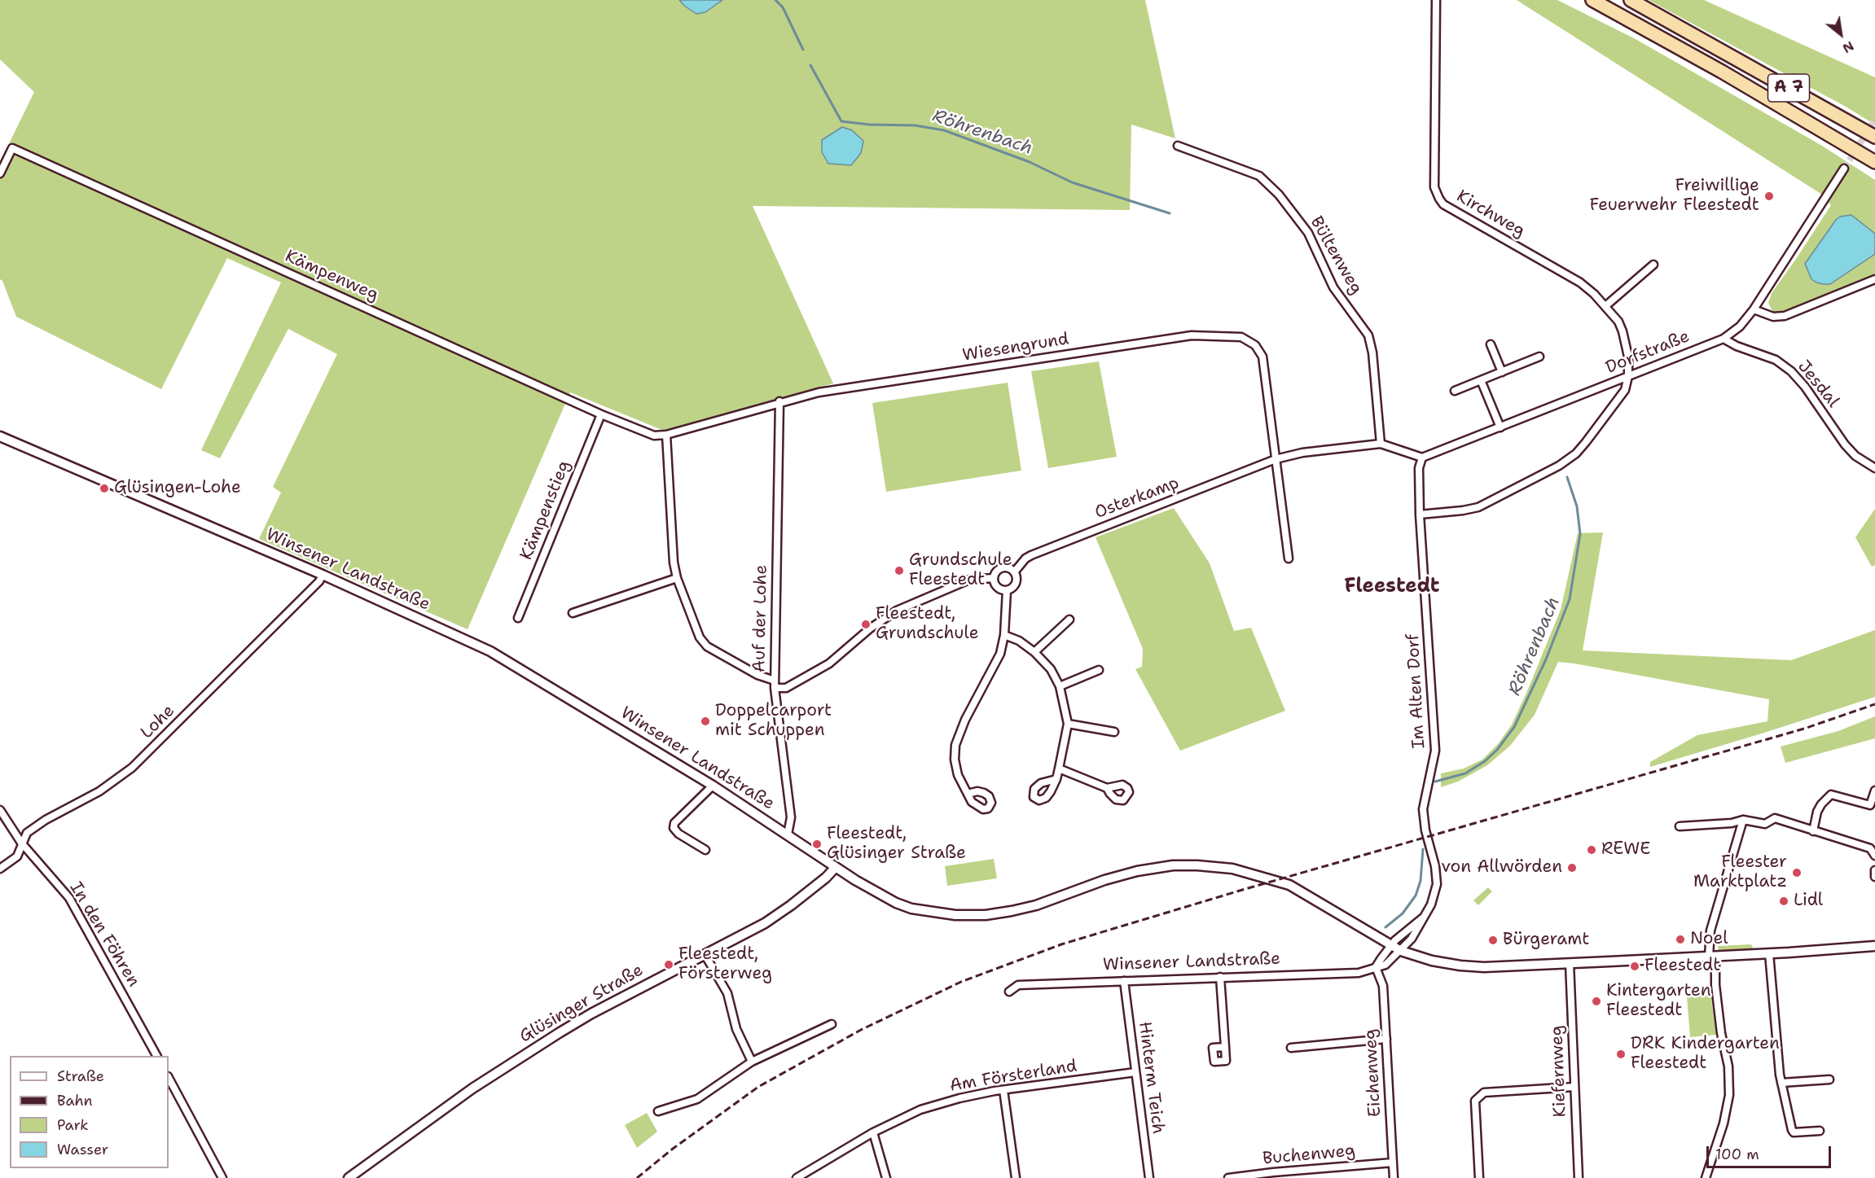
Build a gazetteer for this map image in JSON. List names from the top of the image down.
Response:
{
  "streets": {
    "highway": ["A 7"],
    "street": [
      "Kirchweg",
      "Bültenweg",
      "Kämpenweg",
      "Wiesengrund",
      "Dorfstraße",
      "Jesdal",
      "Osterkamp",
      "Kämpenstieg",
      "Winsener Landstraße",
      "Auf der Lohe",
      "Im Alten Dorf",
      "Lohe",
      "In den Föhren",
      "Glüsinger Straße",
      "Kiefernweg",
      "Eichenweg",
      "Am Försterland",
      "Hinterm Teich",
      "Buchenweg"
    ]
  },
  "crossings": [
    ["Kirchweg", "Dorfstraße"],
    ["Bültenweg", "Osterkamp"],
    ["Kämpenweg", "Wiesengrund"],
    ["Kämpenweg", "Kämpenstieg"],
    ["Wiesengrund", "Osterkamp"],
    ["Wiesengrund", "Auf der Lohe"],
    ["Dorfstraße", "Jesdal"],
    ["Dorfstraße", "Osterkamp"],
    ["Dorfstraße", "Im Alten Dorf"],
    ["Osterkamp", "Im Alten Dorf"],
    ["Winsener Landstraße", "Auf der Lohe"],
    ["Winsener Landstraße", "Im Alten Dorf"],
    ["Winsener Landstraße", "Lohe"],
    ["Winsener Landstraße", "Glüsinger Straße"],
    ["Winsener Landstraße", "Kiefernweg"],
    ["Winsener Landstraße", "Eichenweg"],
    ["Winsener Landstraße", "Hinterm Teich"],
    ["Lohe", "In den Föhren"],
    ["Eichenweg", "Buchenweg"],
    ["Am Försterland", "Hinterm Teich"]
  ],
  "districts": ["Fleestedt"],
  "water": ["Röhrenbach"],
  "places": [
    "Freiwillige Feuerwehr Fleestedt",
    "Glüsingen-Lohe",
    "Grundschule Fleestedt",
    "Fleestedt, Grundschule",
    "Doppelcarport mit Schuppen",
    "Fleestedt, Glüsinger Straße",
    "REWE",
    "von Allwörden",
    "Fleester Marktplatz",
    "Lidl",
    "Noel",
    "Bürgeramt",
    "Fleestedt, Försterweg",
    "Fleestedt",
    "Kintergarten Fleestedt",
    "DRK Kindergarten Fleestedt"
  ],
  "legend": [
    "Straße",
    "Bahn",
    "Park",
    "Wasser"
  ],
  "scale_bar": "100 m",
  "north": "bottom right"
}
